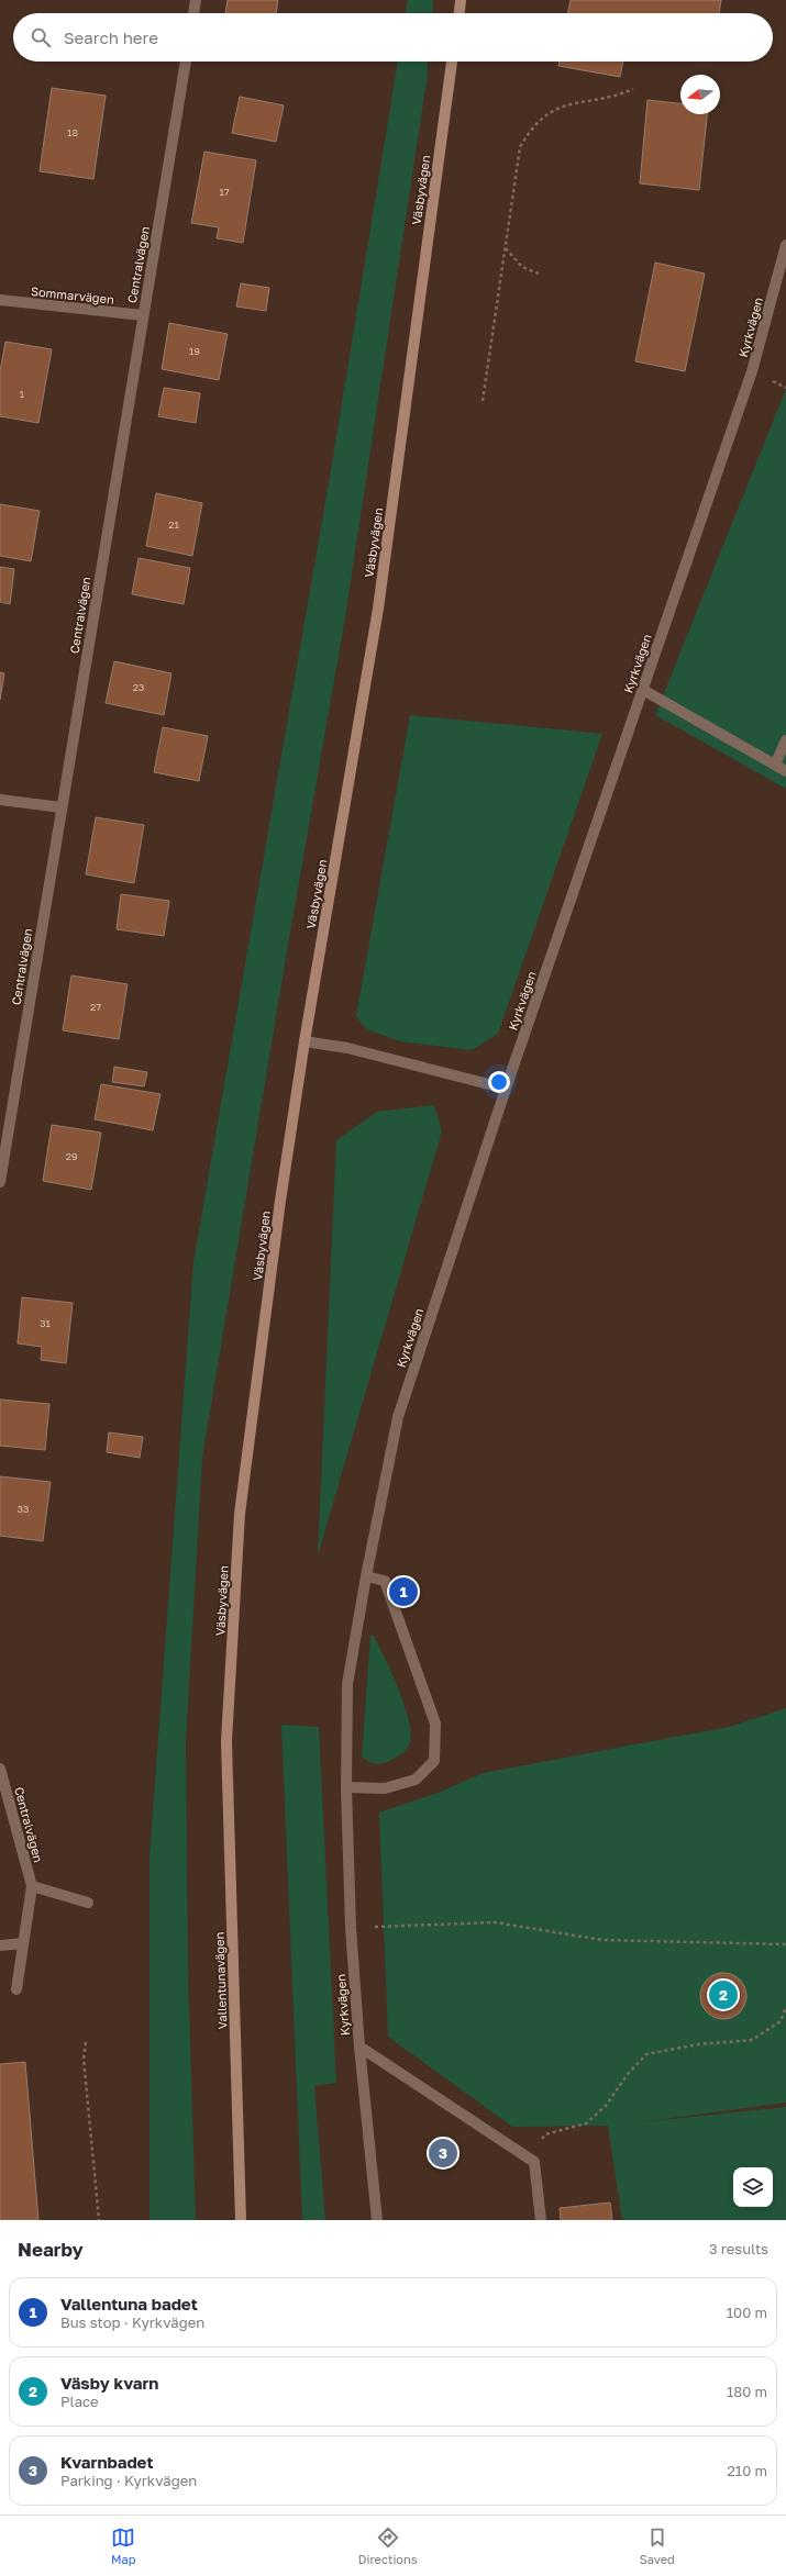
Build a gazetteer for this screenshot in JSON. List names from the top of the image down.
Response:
{
  "streets": {
    "main road": ["Väsbyvägen", "Vallentunavägen"],
    "street": ["Centralvägen", "Sommarvägen", "Kyrkvägen"]
  },
  "crossings": [
    ["Väsbyvägen", "Vallentunavägen"],
    ["Centralvägen", "Sommarvägen"]
  ],
  "house_numbers": [
    "18",
    "17",
    "19",
    "1",
    "21",
    "23",
    "27",
    "29",
    "31",
    "33"
  ],
  "north": "left",
  "page": {
    "search": "Search here",
    "pins": ["1", "2", "3"],
    "heading": ["Nearby", "3 results"],
    "list": [
      {
        "mark": "1",
        "name": "Vallentuna badet",
        "note": "Bus stop · Kyrkvägen",
        "value": "100 m"
      },
      {
        "mark": "2",
        "name": "Väsby kvarn",
        "note": "Place",
        "value": "180 m"
      },
      {
        "mark": "3",
        "name": "Kvarnbadet",
        "note": "Parking · Kyrkvägen",
        "value": "210 m"
      }
    ],
    "nav": ["Map", "Directions", "Saved"]
  }
}
